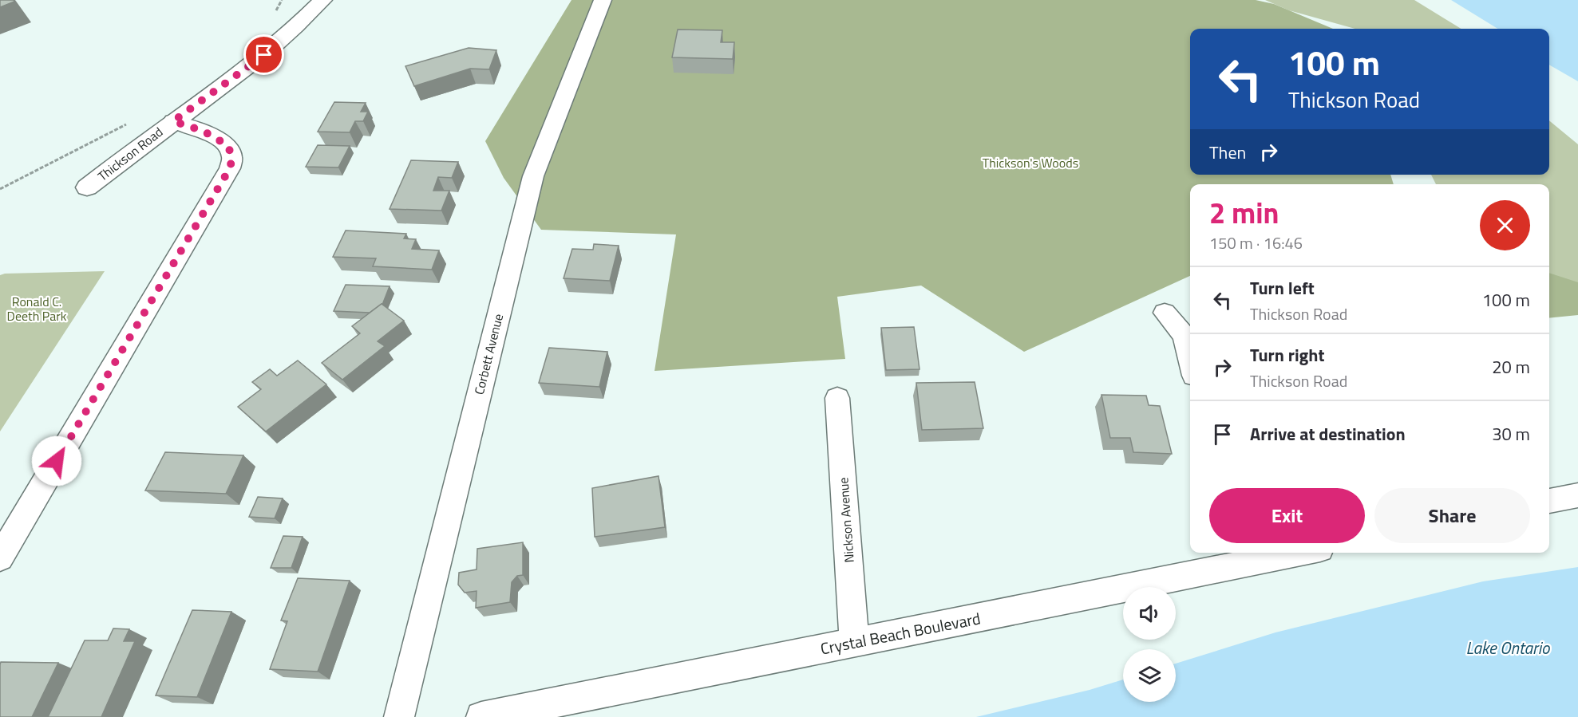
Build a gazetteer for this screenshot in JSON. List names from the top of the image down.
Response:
{
  "streets": {
    "main road": ["Thickson Road"],
    "street": ["Corbett Avenue", "Nickson Avenue", "Crystal Beach Boulevard"]
  },
  "crossings": [
    ["Nickson Avenue", "Crystal Beach Boulevard"]
  ],
  "water": ["Lake Ontario"],
  "parks": ["Thickson's Woods", "Ronald C. Deeth Park"],
  "page": {
    "turn": ["100 m", "Thickson Road"],
    "then": "Then",
    "heading": ["2 min", "150 m · 16:46"],
    "list": [
      {
        "name": "Turn left",
        "note": "Thickson Road",
        "value": "100 m"
      },
      {
        "name": "Turn right",
        "note": "Thickson Road",
        "value": "20 m"
      },
      {
        "name": "Arrive at destination",
        "value": "30 m"
      }
    ],
    "buttons": ["Exit", "Share"]
  }
}
